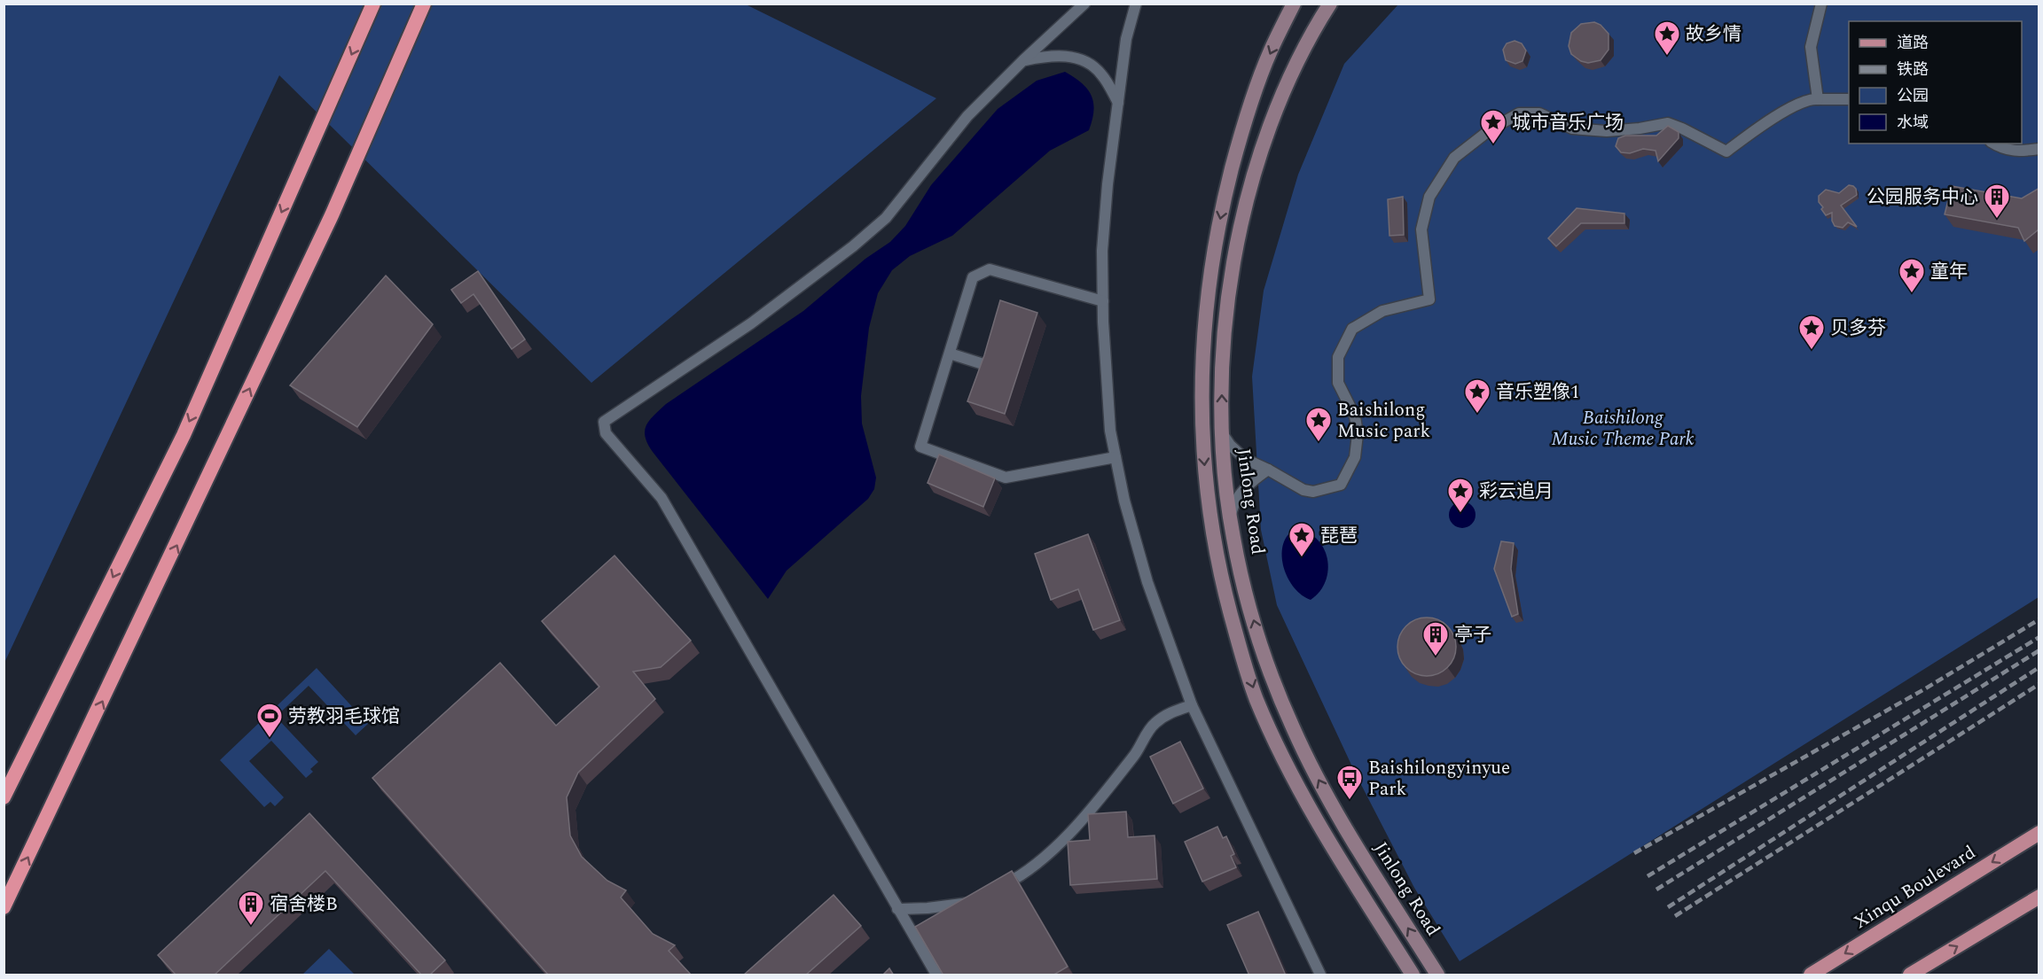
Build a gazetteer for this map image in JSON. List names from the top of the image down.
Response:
{
  "streets": {
    "main road": ["Jinlong Road", "Xinqu Boulevard"]
  },
  "parks": ["Baishilong Music Theme Park"],
  "places": {
    "place": [
      "故乡情",
      "城市音乐广场",
      "童年",
      "贝多芬",
      "音乐塑像1",
      "Baishilong Music park",
      "彩云追月",
      "琵琶"
    ],
    "building": ["公园服务中心", "亭子", "宿舍楼B"],
    "sports": ["劳教羽毛球馆"],
    "bus stop": ["Baishilongyinyue Park"]
  },
  "legend": [
    "道路",
    "铁路",
    "公园",
    "水域"
  ]
}
